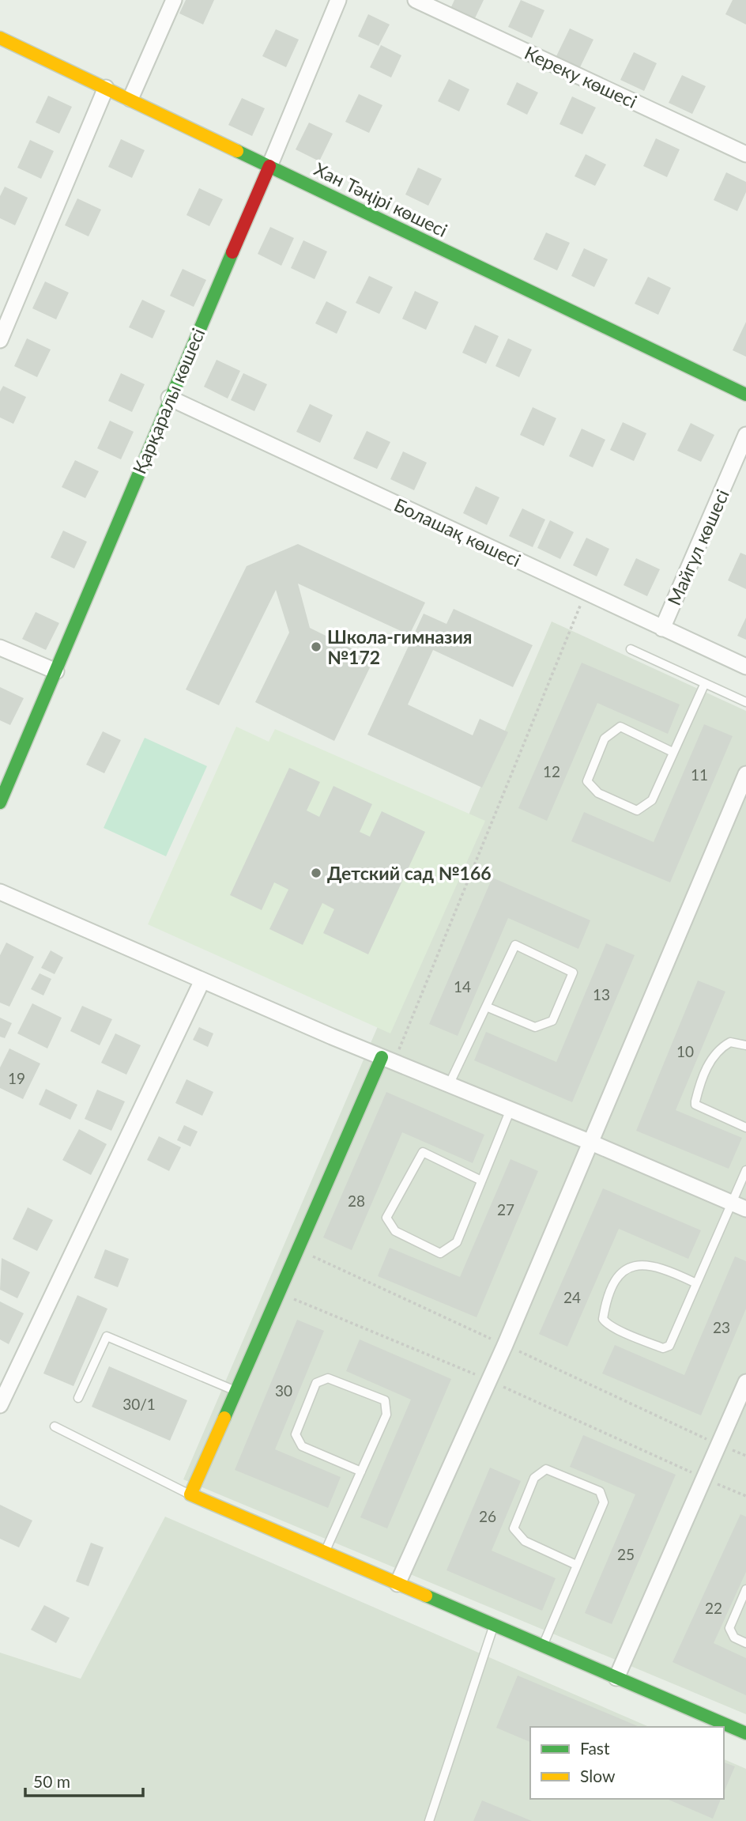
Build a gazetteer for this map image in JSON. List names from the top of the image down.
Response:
{
  "streets": {
    "street": [
      "Кереку көшесі",
      "Хан Тәңірі көшесі",
      "Қарқаралы көшесі",
      "Болашақ көшесі",
      "Майгүл көшесі"
    ]
  },
  "crossings": [
    ["Хан Тәңірі көшесі", "Қарқаралы көшесі"],
    ["Қарқаралы көшесі", "Болашақ көшесі"],
    ["Болашақ көшесі", "Майгүл көшесі"]
  ],
  "places": ["Школа-гимназия №172", "Детский сад №166"],
  "house_numbers": [
    "12",
    "11",
    "14",
    "13",
    "10",
    "19",
    "28",
    "27",
    "24",
    "23",
    "30",
    "30/1",
    "26",
    "25",
    "22"
  ],
  "legend": ["Fast", "Slow"],
  "scale_bar": "50 m"
}
